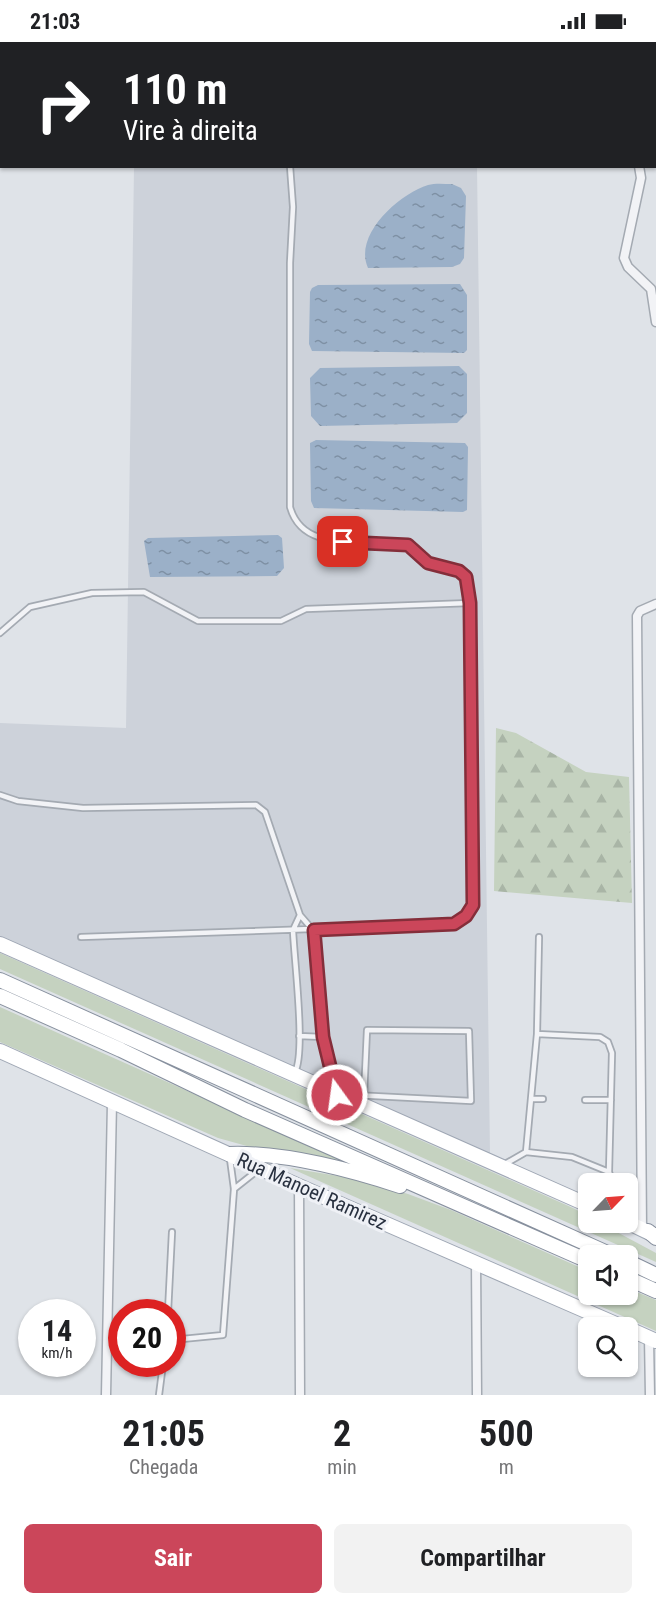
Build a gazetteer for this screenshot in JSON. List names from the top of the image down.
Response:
{
  "streets": {
    "main road": ["Rua Manoel Ramirez"]
  },
  "north": "top right",
  "page": {
    "status": "21:03",
    "turn": ["110 m", "Vire à direita"],
    "speed": "14 km/h",
    "limit": "20",
    "eta": [
      "21:05",
      "Chegada",
      "2",
      "min",
      "500",
      "m"
    ],
    "buttons": ["Sair", "Compartilhar"]
  }
}
